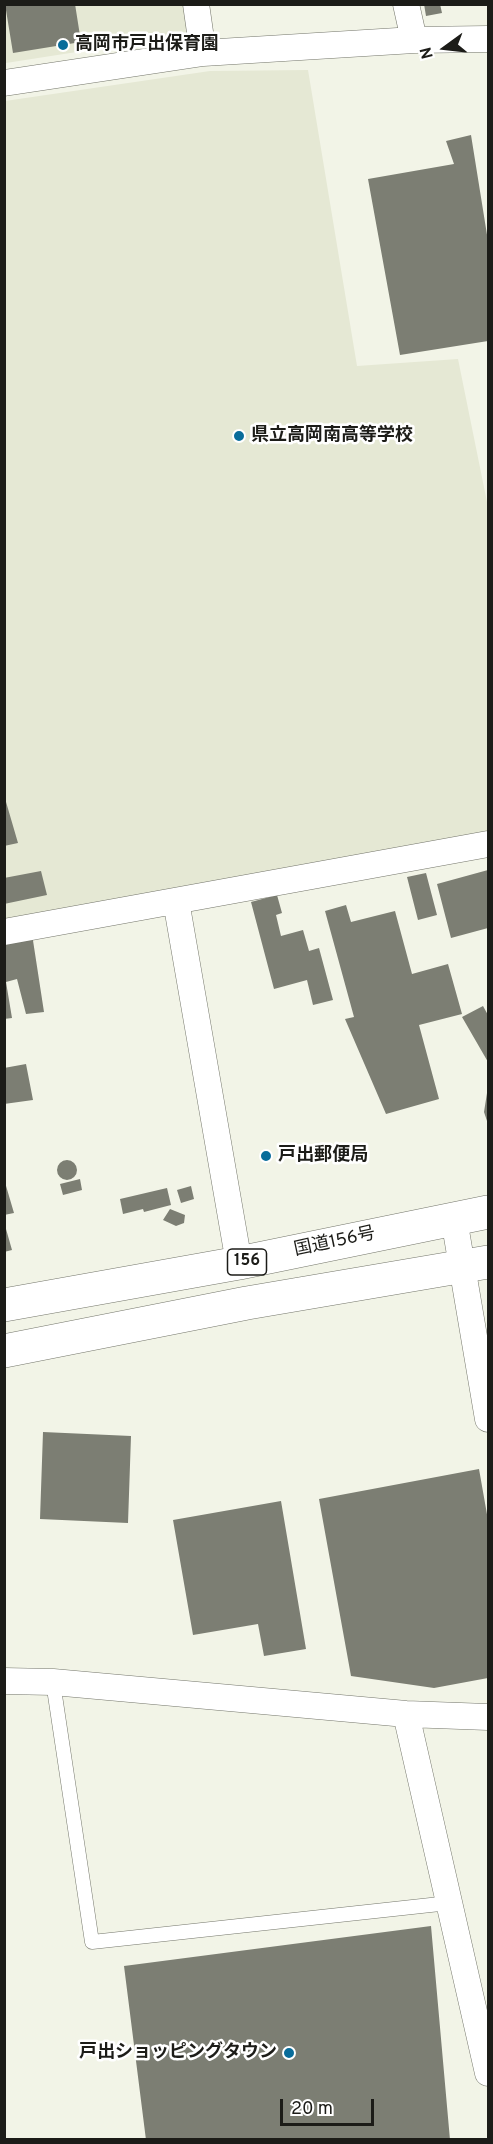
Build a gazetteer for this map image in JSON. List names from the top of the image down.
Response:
{
  "streets": {
    "highway": ["国道156号", "156"]
  },
  "places": [
    "高岡市戸出保育園",
    "県立高岡南高等学校",
    "戸出郵便局",
    "戸出ショッピングタウン"
  ],
  "scale_bar": "20 m",
  "north": "left"
}
